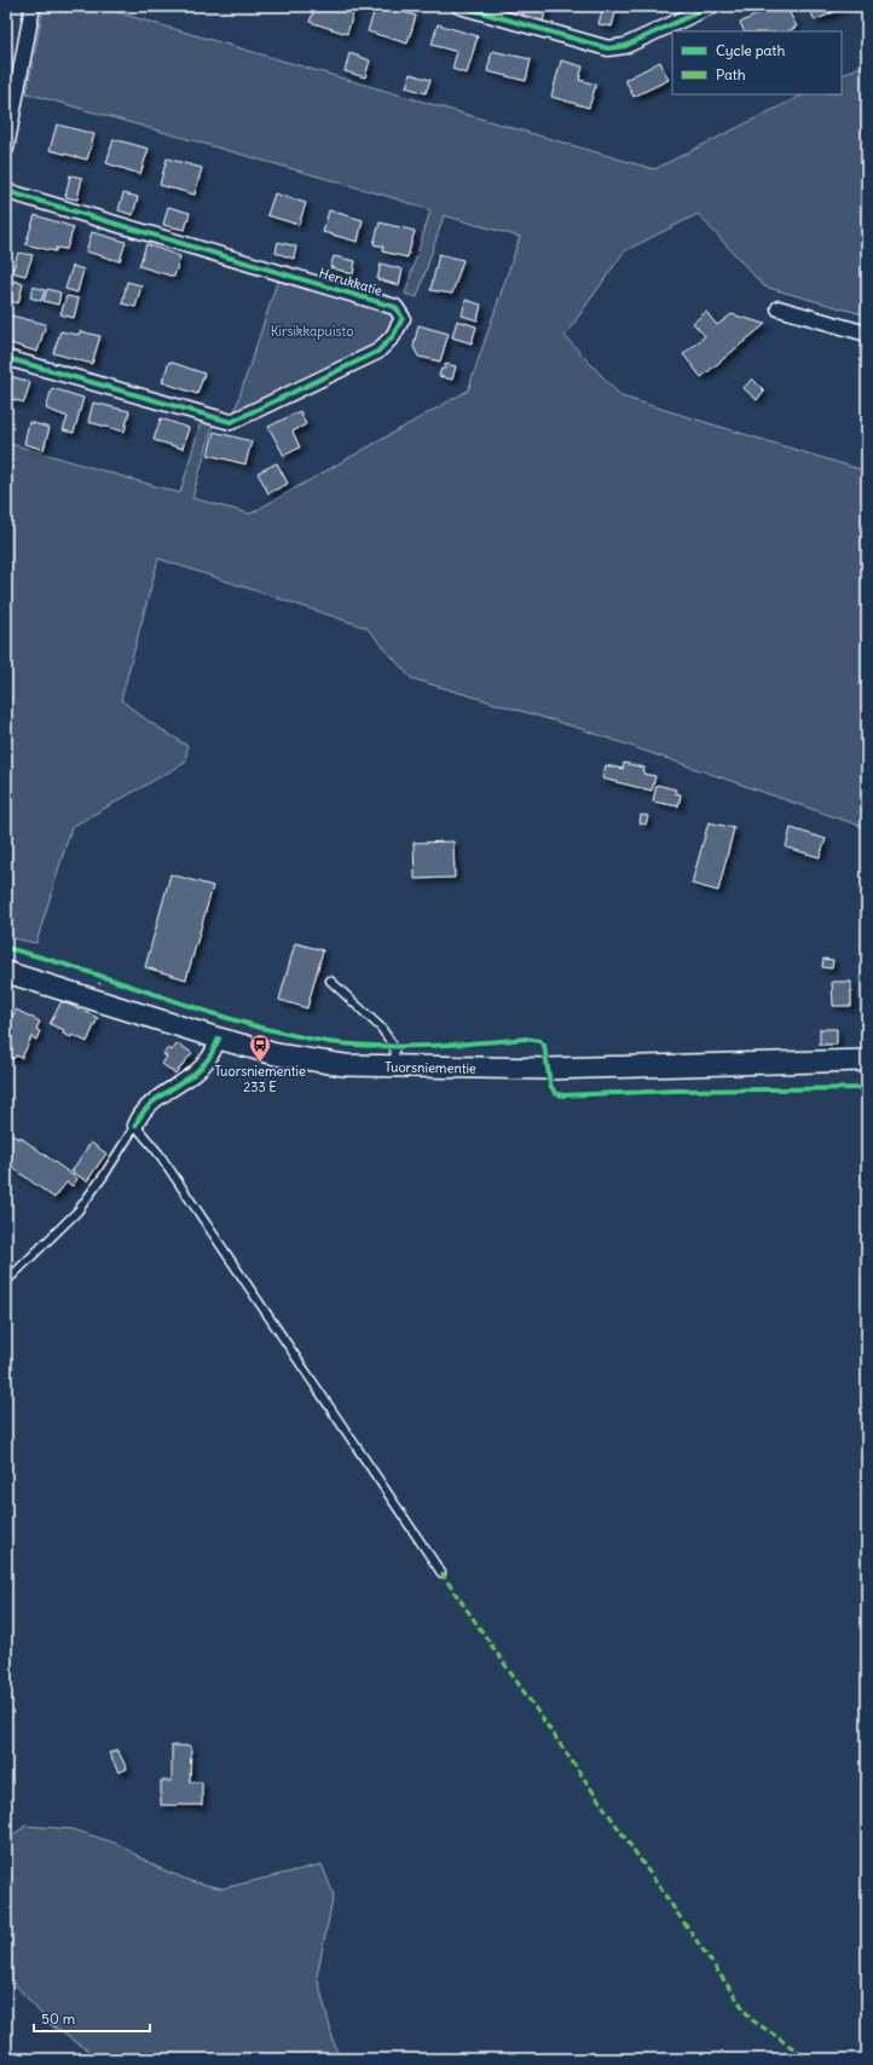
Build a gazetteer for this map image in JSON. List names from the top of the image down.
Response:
{
  "streets": {
    "main road": ["Tuorsniementie"],
    "street": ["Herukkatie"]
  },
  "parks": ["Kirsikkapuisto"],
  "places": {
    "bus stop": ["Tuorsniementie 233 E"]
  },
  "legend": ["Cycle path", "Path"],
  "scale_bar": "50 m"
}
